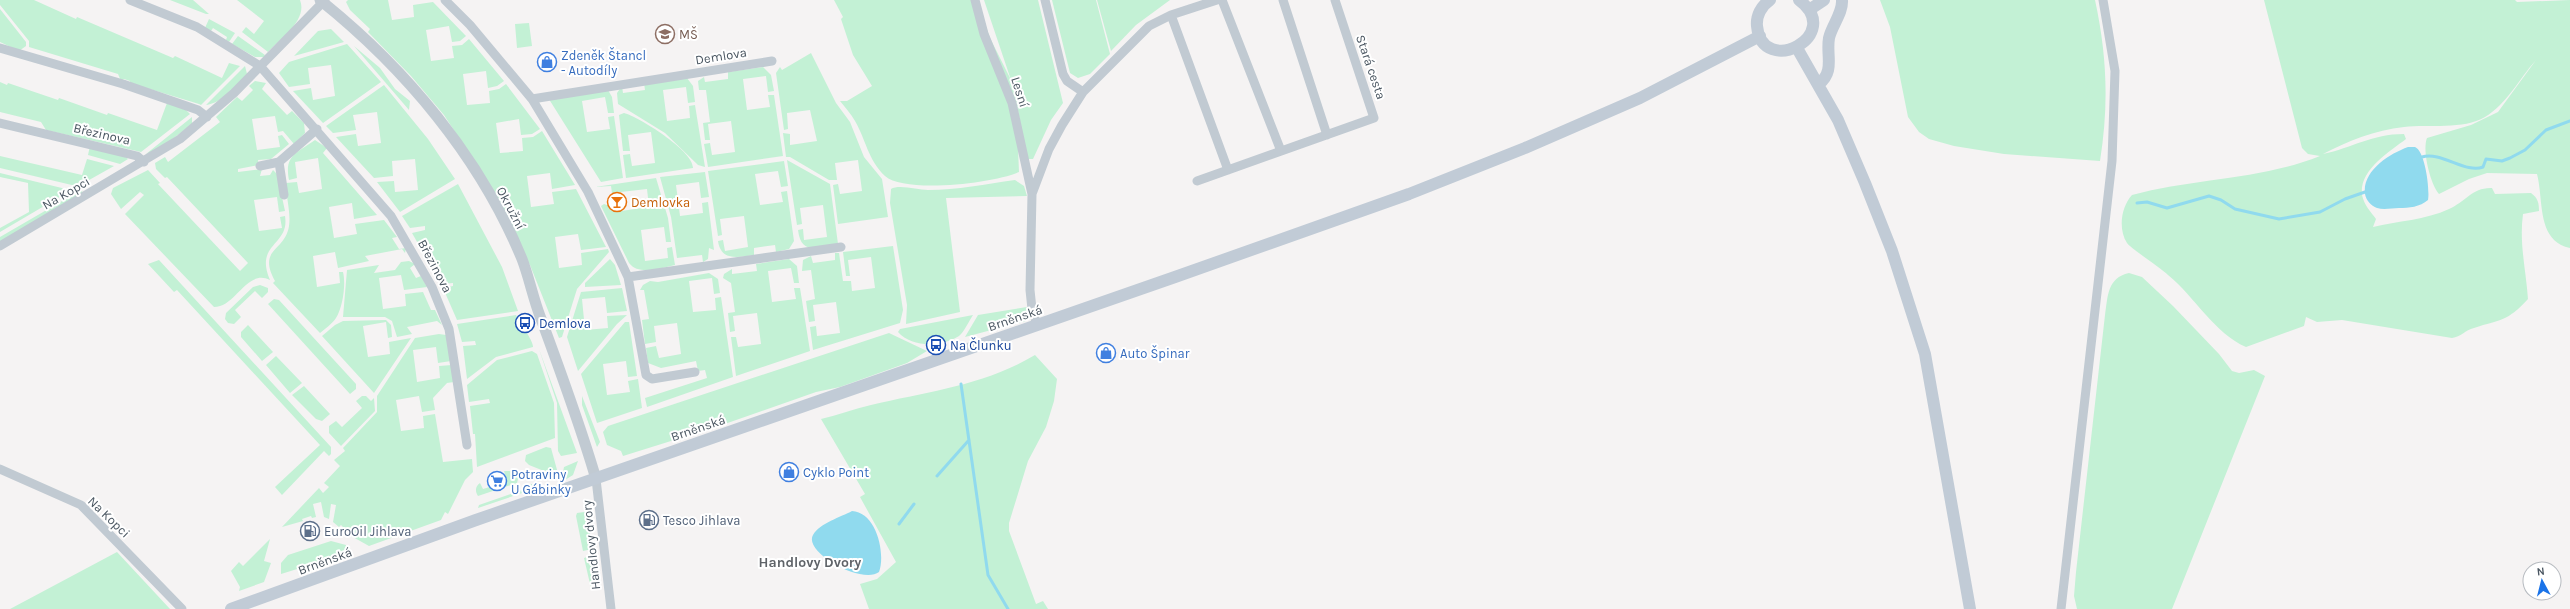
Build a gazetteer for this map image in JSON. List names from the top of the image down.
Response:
{
  "streets": {
    "main road": ["Brněnská"],
    "street": [
      "Demlova",
      "Stará cesta",
      "Lesní",
      "Březinova",
      "Na Kopci",
      "Okružní",
      "Handlovy dvory"
    ]
  },
  "crossings": [
    ["Březinova", "Na Kopci"],
    ["Okružní", "Brněnská"],
    ["Okružní", "Handlovy dvory"],
    ["Brněnská", "Handlovy dvory"]
  ],
  "districts": ["Handlovy Dvory"],
  "places": {
    "school or university": ["MŠ"],
    "shop": ["Zdeněk Štancl - Autodíly", "Auto Špinar", "Cyklo Point"],
    "bar": ["Demlovka"],
    "bus stop": ["Demlova", "Na Člunku"],
    "supermarket": ["Potraviny U Gábinky"],
    "fuel station": ["Tesco Jihlava", "EuroOil Jihlava"]
  },
  "north": "top"
}
